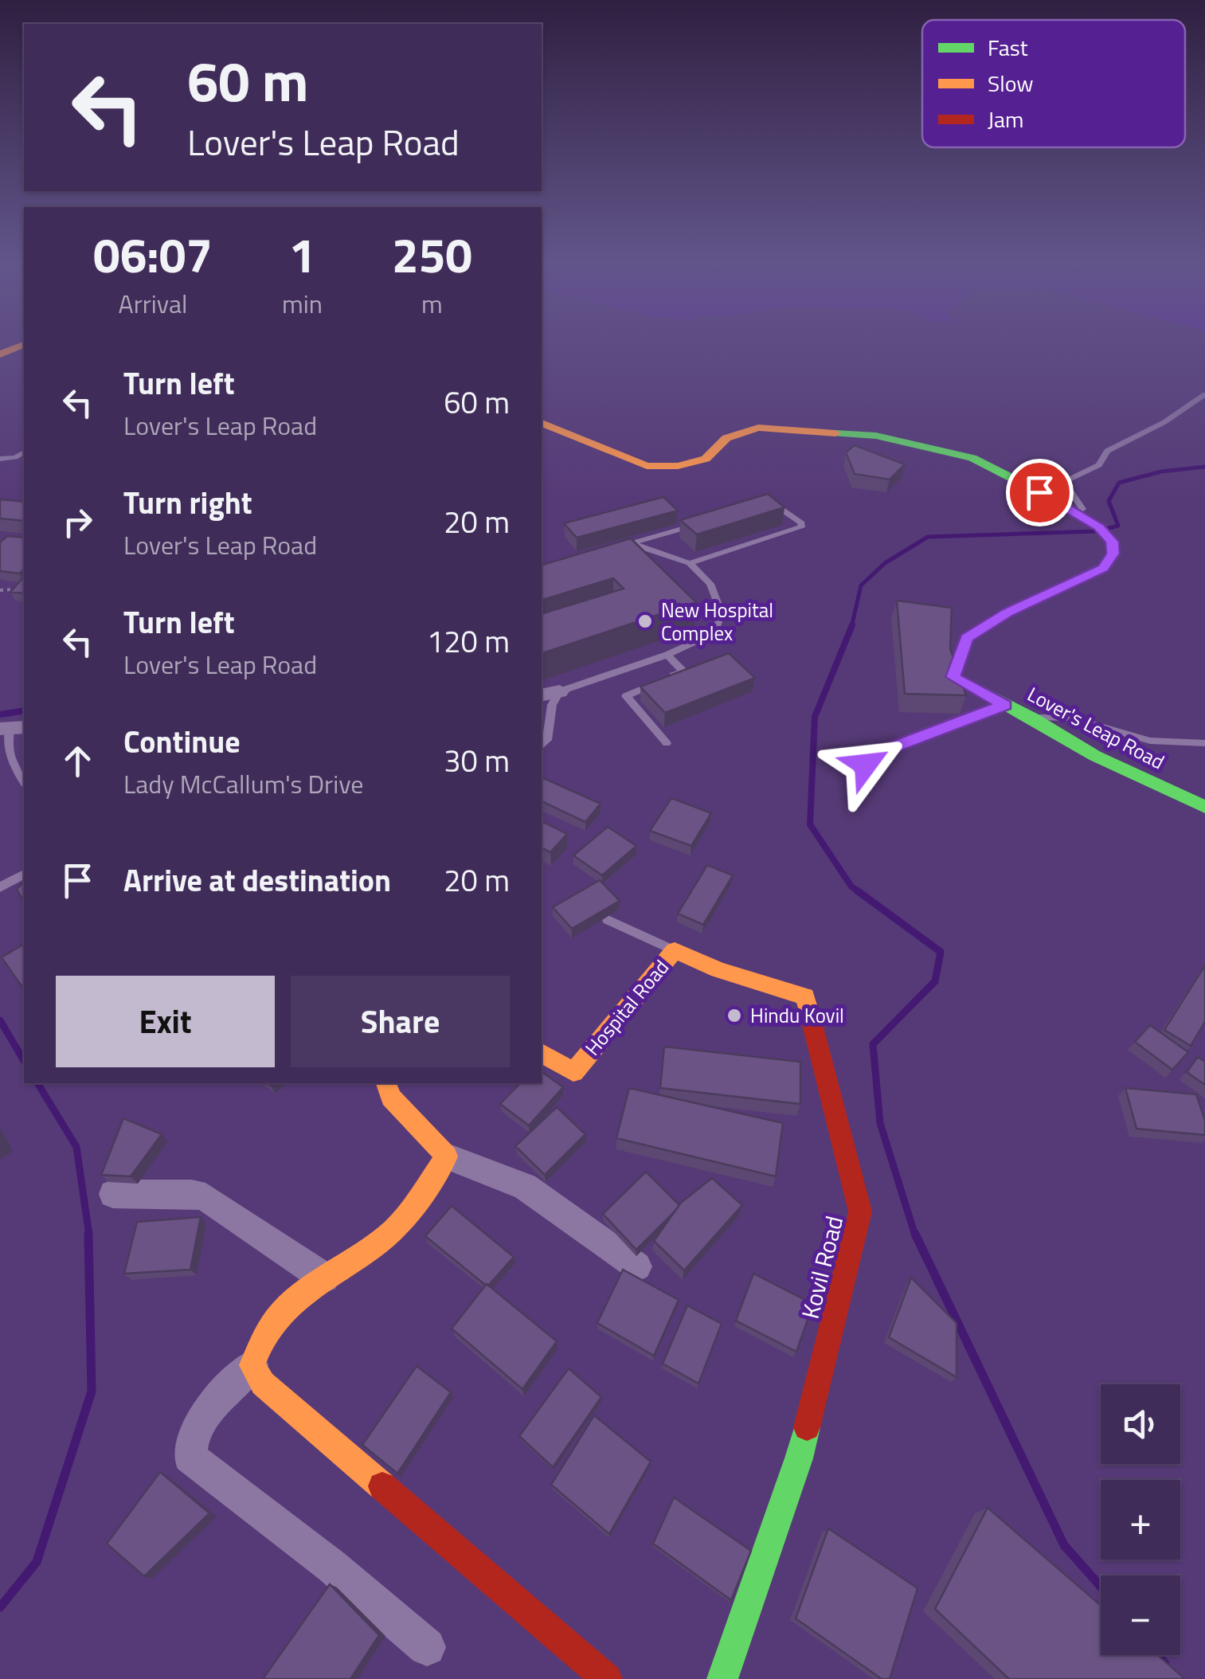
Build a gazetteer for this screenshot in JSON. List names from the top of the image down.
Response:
{
  "streets": {
    "main road": ["Lover's Leap Road", "Hospital Road", "Kovil Road"]
  },
  "crossings": [
    ["Hospital Road", "Kovil Road"]
  ],
  "places": ["New Hospital Complex", "Hindu Kovil"],
  "legend": ["Fast", "Slow", "Jam"],
  "page": {
    "turn": ["60 m", "Lover's Leap Road"],
    "eta": [
      "06:07",
      "Arrival",
      "1",
      "min",
      "250",
      "m"
    ],
    "list": [
      {
        "name": "Turn left",
        "note": "Lover's Leap Road",
        "value": "60 m"
      },
      {
        "name": "Turn right",
        "note": "Lover's Leap Road",
        "value": "20 m"
      },
      {
        "name": "Turn left",
        "note": "Lover's Leap Road",
        "value": "120 m"
      },
      {
        "name": "Continue",
        "note": "Lady McCallum's Drive",
        "value": "30 m"
      },
      {
        "name": "Arrive at destination",
        "value": "20 m"
      }
    ],
    "buttons": ["Exit", "Share"],
    "map_buttons": ["+", "−"]
  }
}
